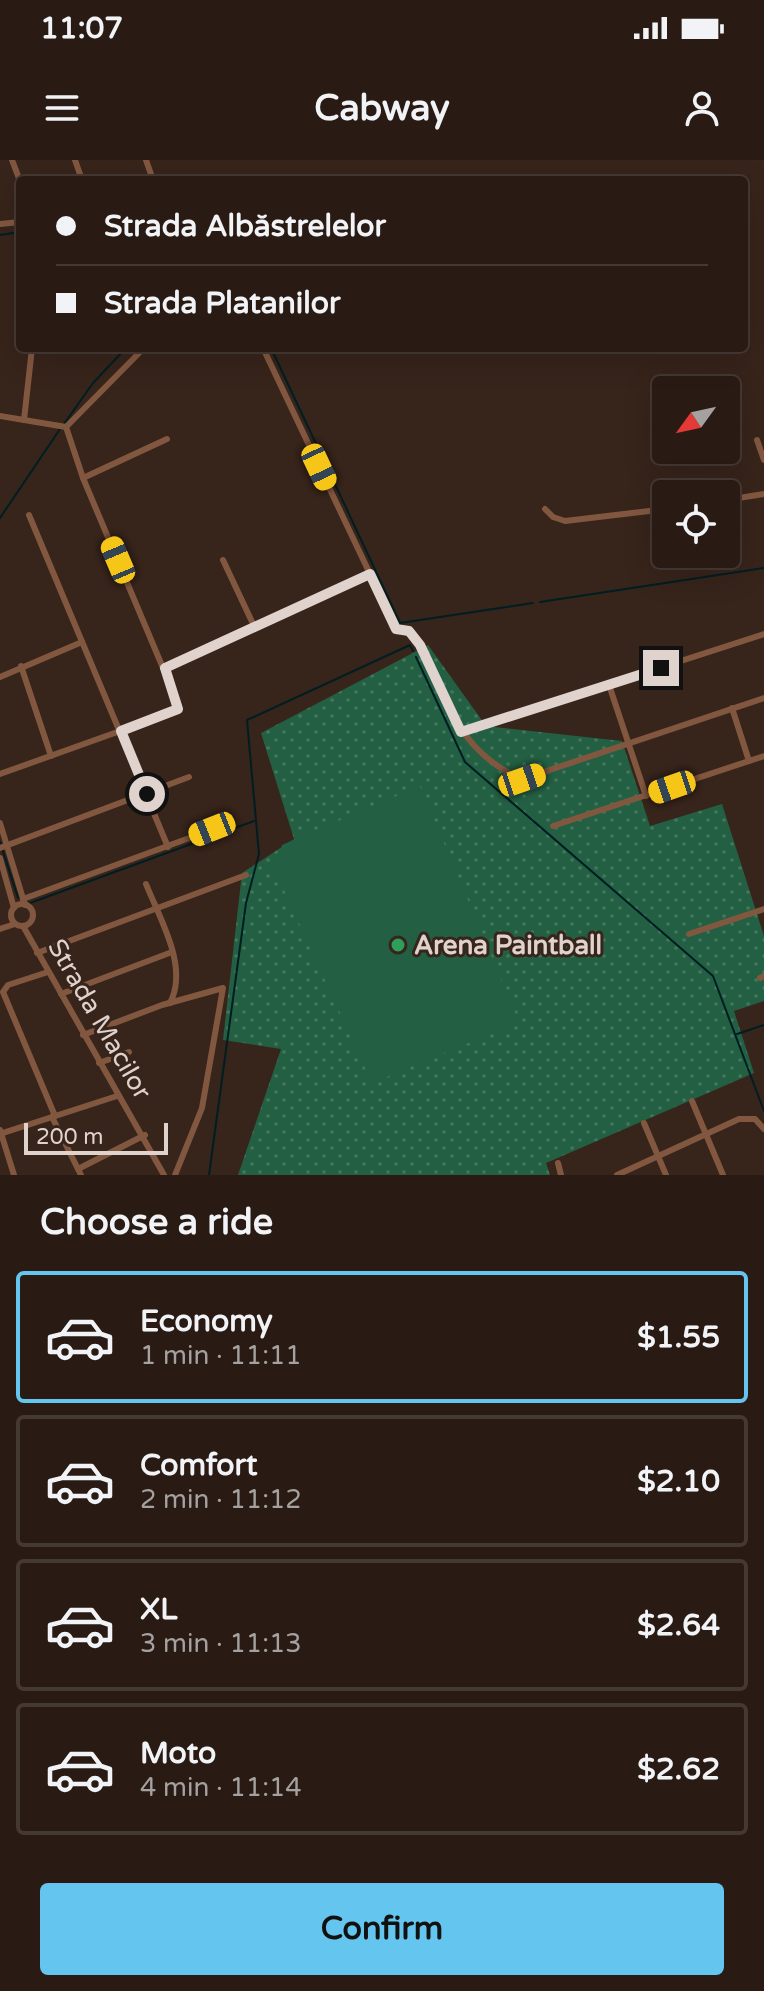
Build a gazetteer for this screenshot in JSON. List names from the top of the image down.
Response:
{
  "streets": {
    "street": ["Strada Macilor"]
  },
  "places": ["Arena Paintball"],
  "scale_bar": "200 m",
  "north": "bottom left",
  "page": {
    "status": "11:07",
    "header": "Cabway",
    "banner": ["Strada Albăstrelelor", "Strada Platanilor"],
    "scale": "200 m",
    "heading": "Choose a ride",
    "list": [
      {
        "name": "Economy",
        "note": "1 min · 11:11",
        "value": "$1.55"
      },
      {
        "name": "Comfort",
        "note": "2 min · 11:12",
        "value": "$2.10"
      },
      {
        "name": "XL",
        "note": "3 min · 11:13",
        "value": "$2.64"
      },
      {
        "name": "Moto",
        "note": "4 min · 11:14",
        "value": "$2.62"
      }
    ],
    "buttons": "Confirm"
  }
}
